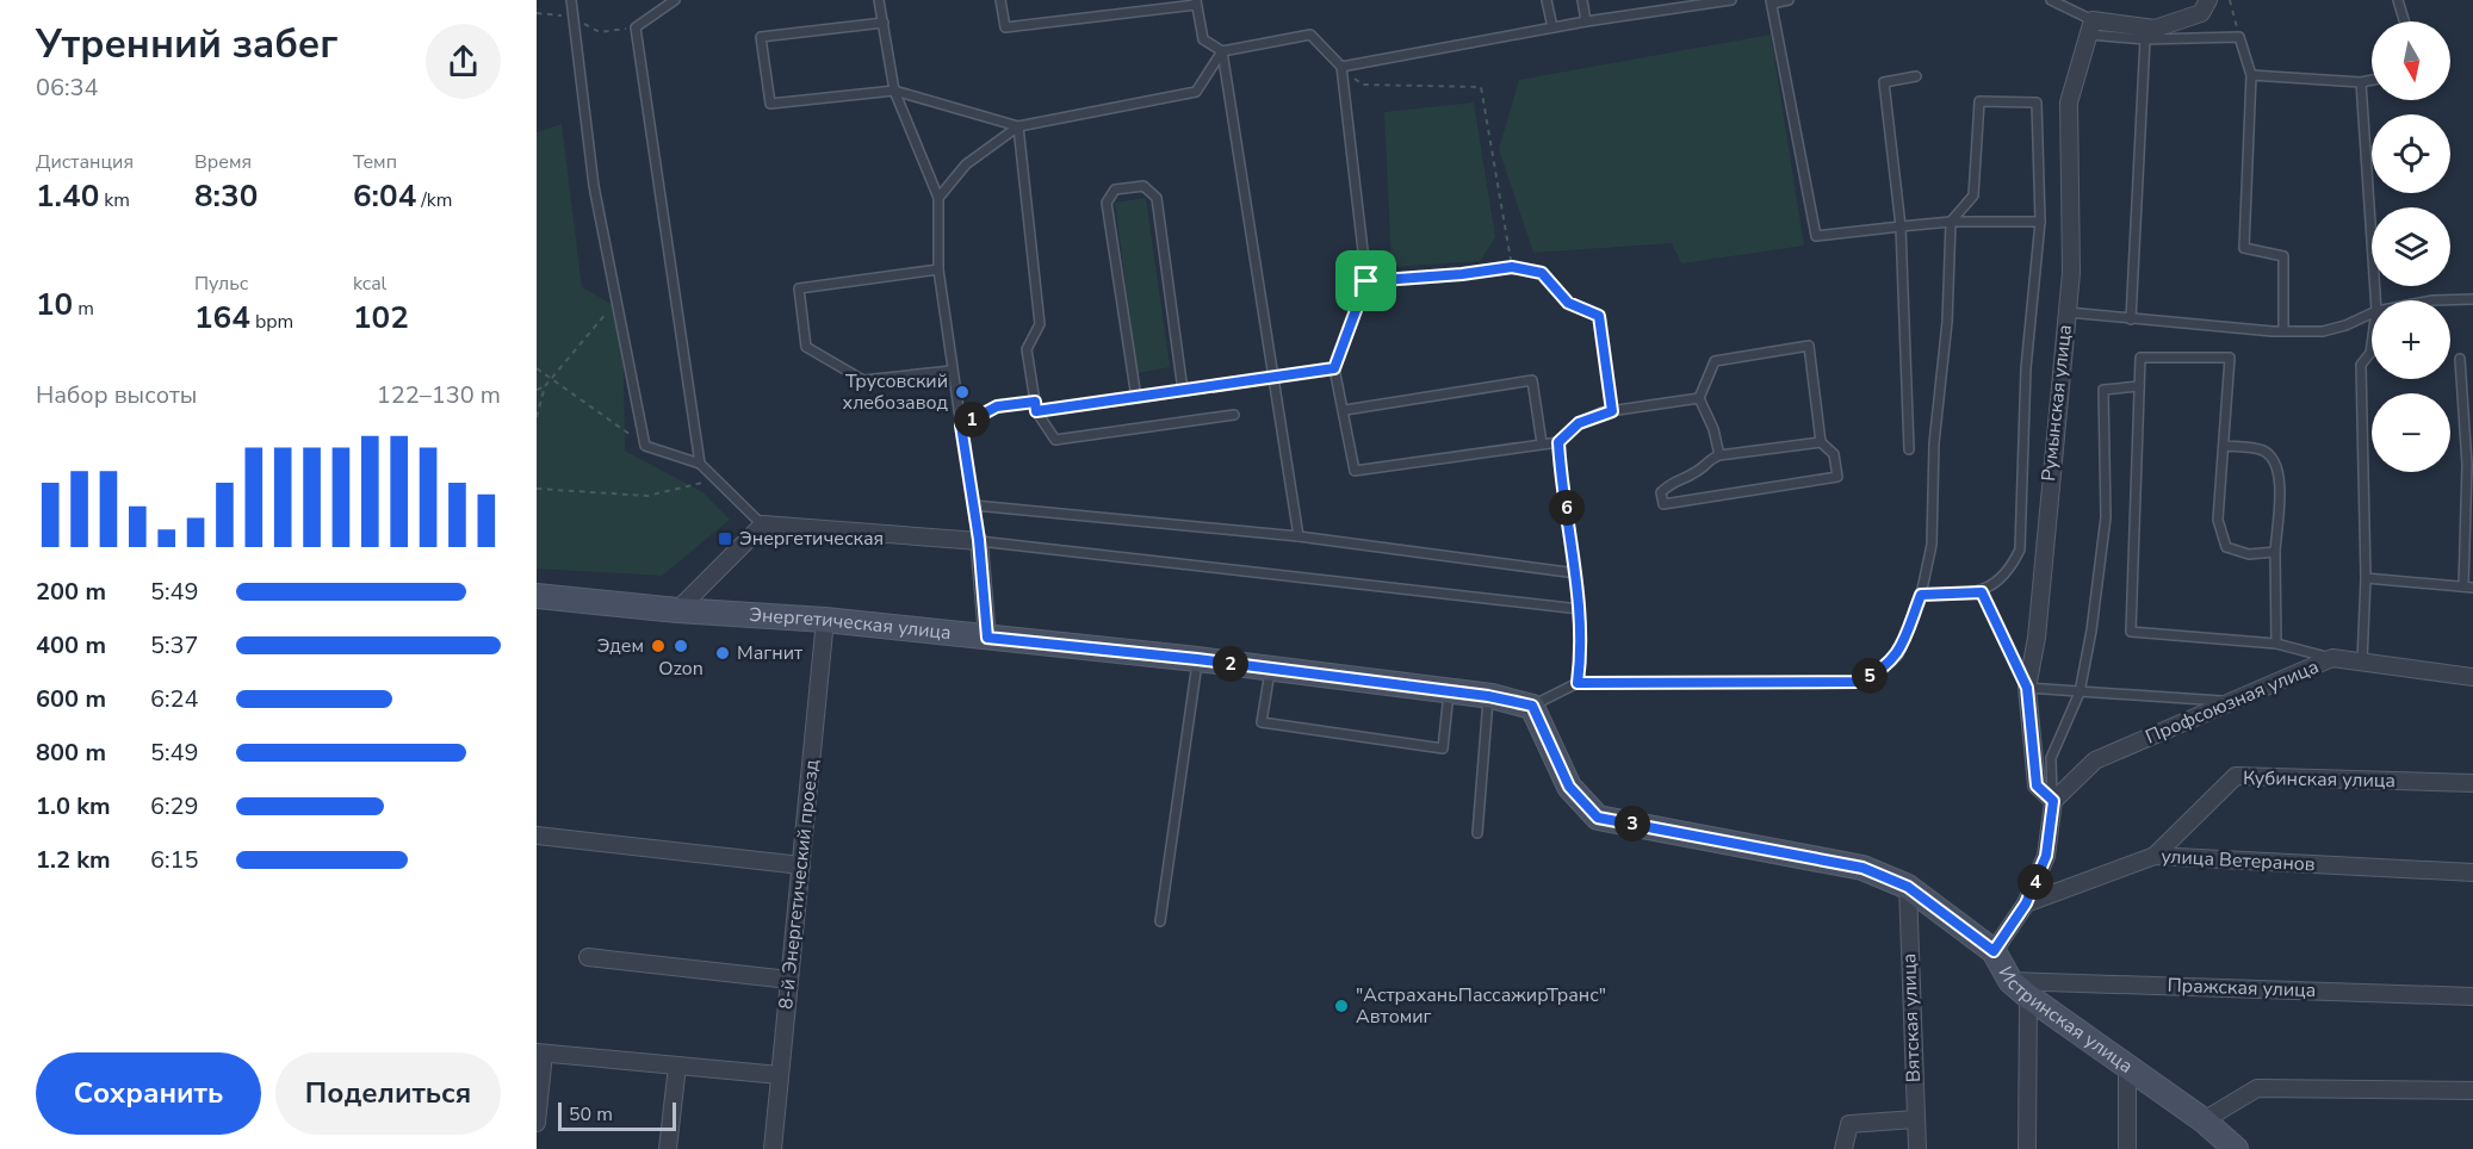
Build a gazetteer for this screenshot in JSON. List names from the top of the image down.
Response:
{
  "streets": {
    "street": [
      "Румынская улица",
      "Энергетическая улица",
      "Профсоюзная улица",
      "Кубинская улица",
      "улица Ветеранов",
      "8-й Энергетический проезд",
      "Пражская улица",
      "Вятская улица",
      "Истринская улица"
    ]
  },
  "crossings": [
    ["Румынская улица", "Профсоюзная улица"],
    ["Энергетическая улица", "8-й Энергетический проезд"],
    ["Энергетическая улица", "Истринская улица"],
    ["Кубинская улица", "улица Ветеранов"],
    ["Пражская улица", "Истринская улица"],
    ["Вятская улица", "Истринская улица"]
  ],
  "places": {
    "other": [
      "Трусовский хлебозавод",
      "Эдем",
      "Ozon",
      "Магнит",
      "\"АстраханьПассажирТранс\" Автомиг"
    ],
    "transit": ["Энергетическая"]
  },
  "scale_bar": "50 m",
  "north": "bottom",
  "page": {
    "heading": ["Утренний забег", "06:34"],
    "map_buttons": ["+", "−"],
    "stats": [
      ["Дистанция", "1.40 km"],
      ["Время", "8:30"],
      ["Темп", "6:04 /km"],
      ["10 m"],
      ["Пульс", "164 bpm"],
      ["kcal", "102"]
    ],
    "chart": ["Набор высоты", "122–130 m"],
    "pins": [
      "1",
      "6",
      "2",
      "5",
      "3",
      "4"
    ],
    "list": [
      {
        "name": "200 m",
        "note": "5:49"
      },
      {
        "name": "400 m",
        "note": "5:37"
      },
      {
        "name": "600 m",
        "note": "6:24"
      },
      {
        "name": "800 m",
        "note": "5:49"
      },
      {
        "name": "1.0 km",
        "note": "6:29"
      },
      {
        "name": "1.2 km",
        "note": "6:15"
      }
    ],
    "buttons": ["Сохранить", "Поделиться"],
    "scale": "50 m"
  }
}
